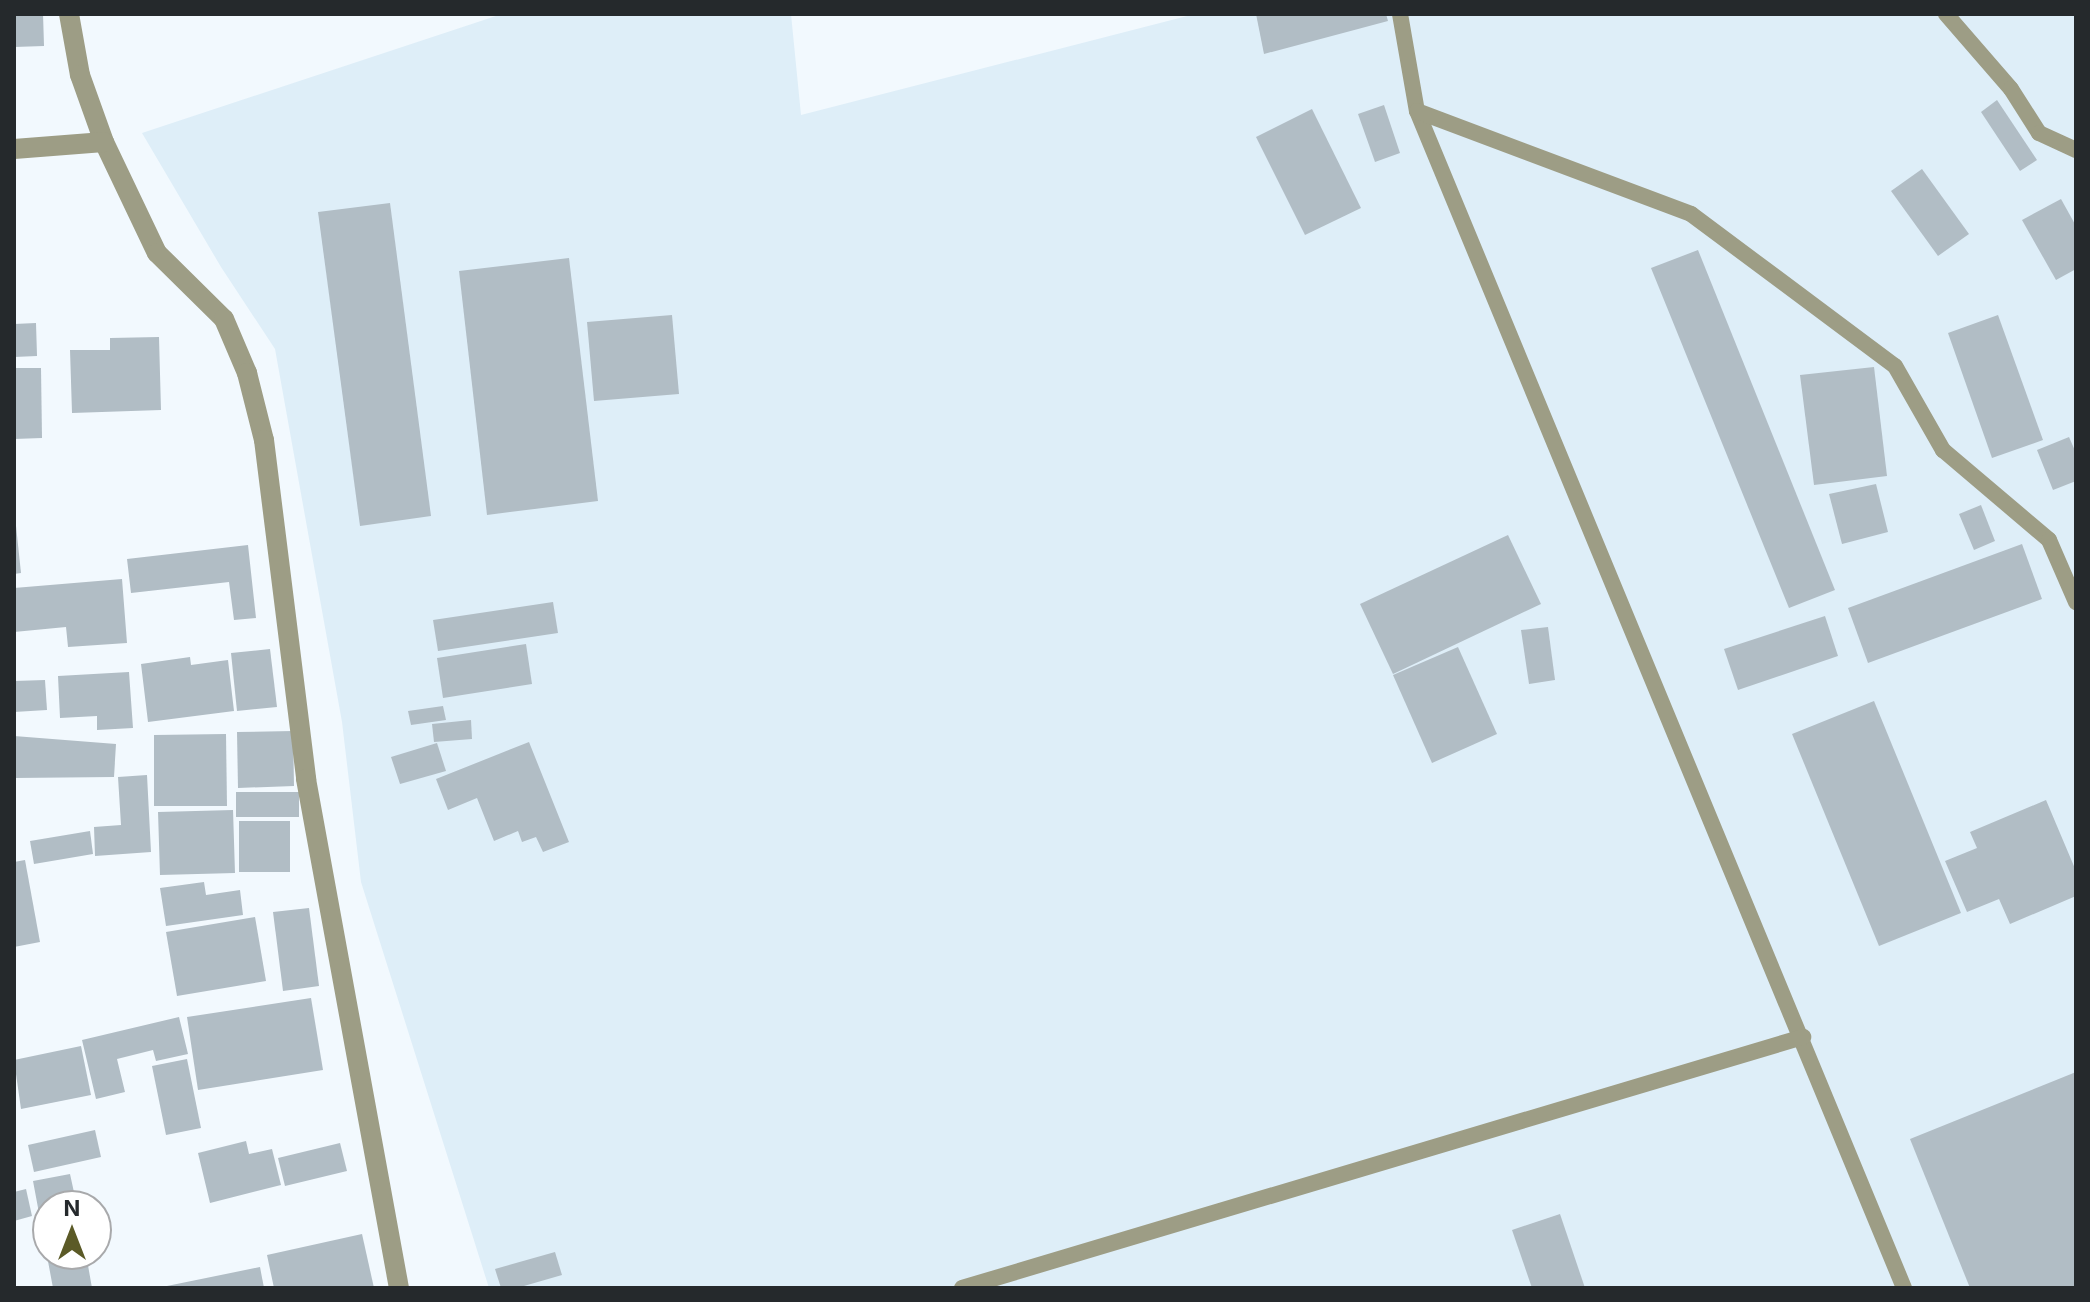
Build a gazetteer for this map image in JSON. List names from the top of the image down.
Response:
{
  "north": "top"
}
